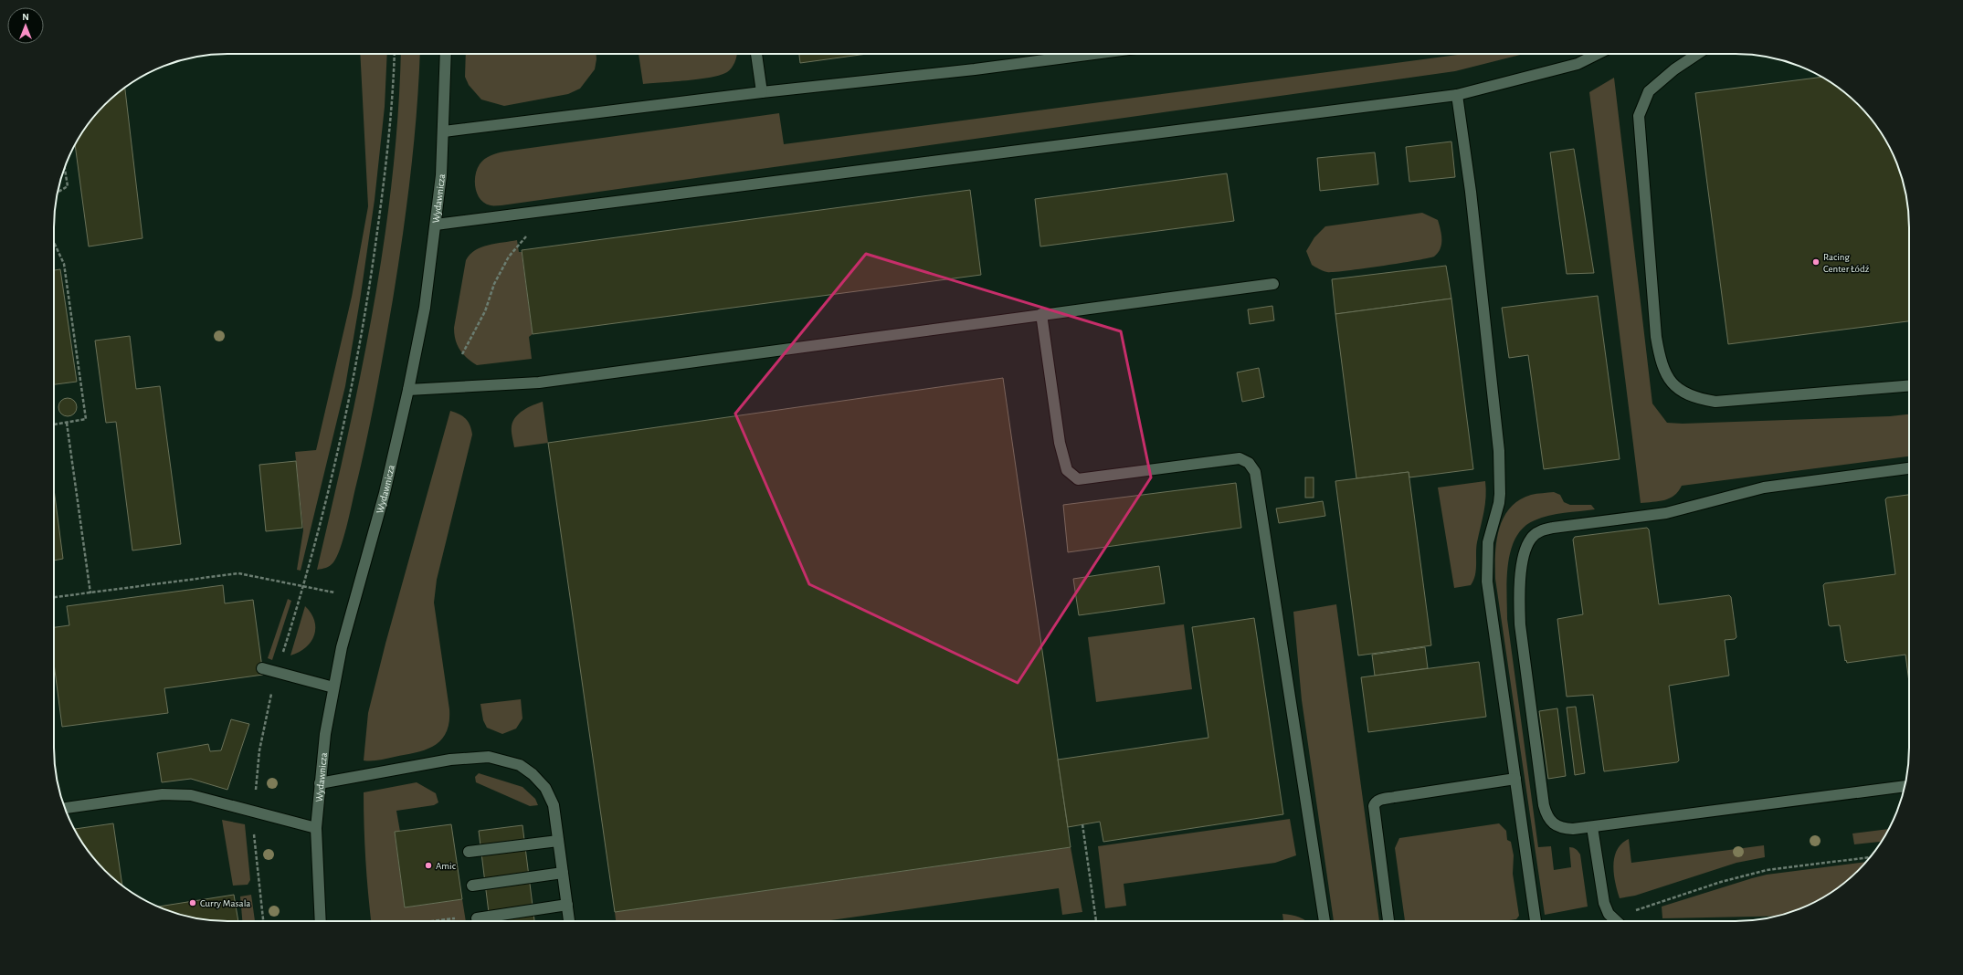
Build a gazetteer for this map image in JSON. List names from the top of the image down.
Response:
{
  "streets": {
    "street": ["Wydawnicza"]
  },
  "places": ["Racing Center Łódź", "Amic", "Curry Masala"],
  "north": "top"
}
